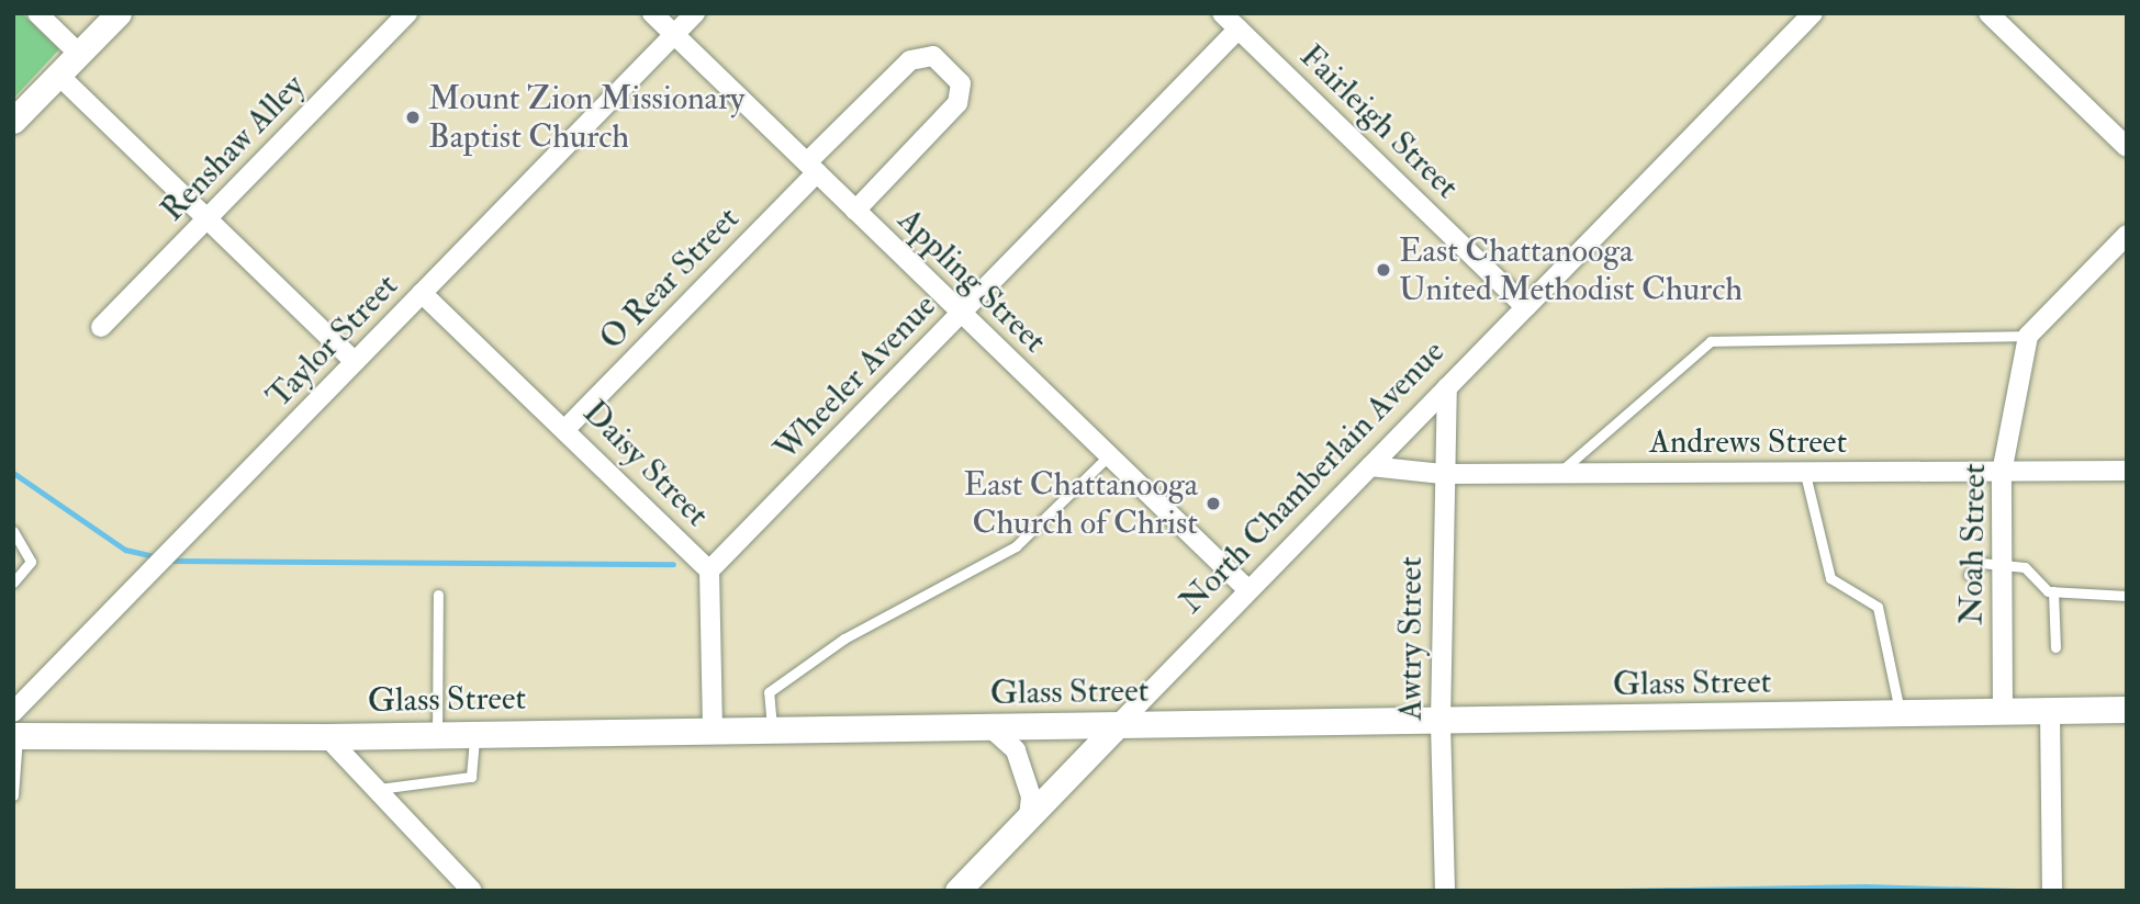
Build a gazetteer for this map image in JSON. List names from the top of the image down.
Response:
{
  "streets": {
    "main road": ["Glass Street"],
    "street": [
      "Fairleigh Street",
      "Renshaw Alley",
      "O Rear Street",
      "Appling Street",
      "Taylor Street",
      "Wheeler Avenue",
      "Andrews Street",
      "Daisy Street",
      "North Chamberlain Avenue",
      "Noah Street",
      "Awtry Street"
    ]
  },
  "crossings": [
    ["Fairleigh Street", "Wheeler Avenue"],
    ["Fairleigh Street", "North Chamberlain Avenue"],
    ["O Rear Street", "Appling Street"],
    ["O Rear Street", "Daisy Street"],
    ["Appling Street", "Taylor Street"],
    ["Appling Street", "Wheeler Avenue"],
    ["Appling Street", "North Chamberlain Avenue"],
    ["Taylor Street", "Daisy Street"],
    ["Taylor Street", "Glass Street"],
    ["Wheeler Avenue", "Daisy Street"],
    ["Andrews Street", "North Chamberlain Avenue"],
    ["Andrews Street", "Noah Street"],
    ["Andrews Street", "Awtry Street"],
    ["Daisy Street", "Glass Street"],
    ["North Chamberlain Avenue", "Awtry Street"],
    ["North Chamberlain Avenue", "Glass Street"],
    ["Noah Street", "Glass Street"],
    ["Awtry Street", "Glass Street"]
  ],
  "places": ["Mount Zion Missionary Baptist Church", "East Chattanooga United Methodist Church", "East Chattanooga Church of Christ"]
}
